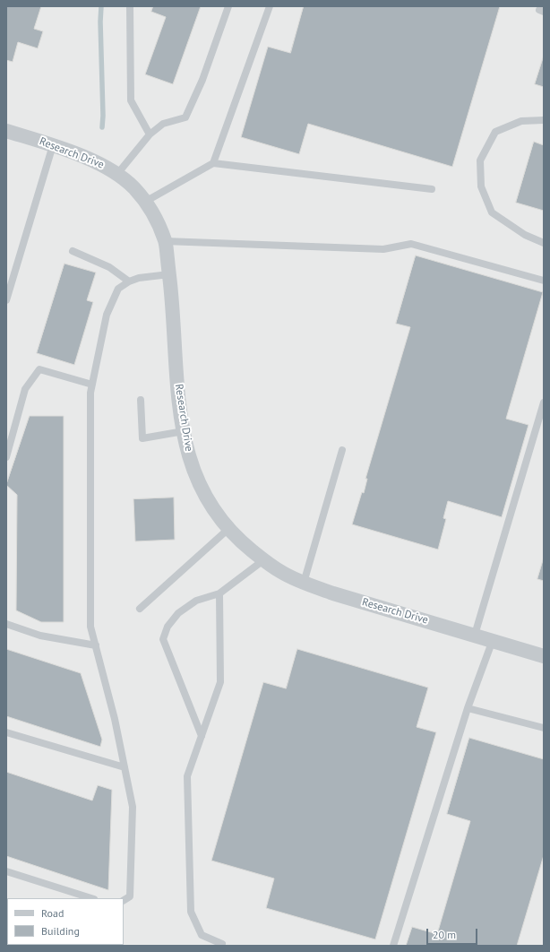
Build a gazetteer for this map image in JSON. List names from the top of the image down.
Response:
{
  "streets": {
    "street": ["Research Drive"]
  },
  "legend": ["Road", "Building"],
  "scale_bar": "20 m"
}
